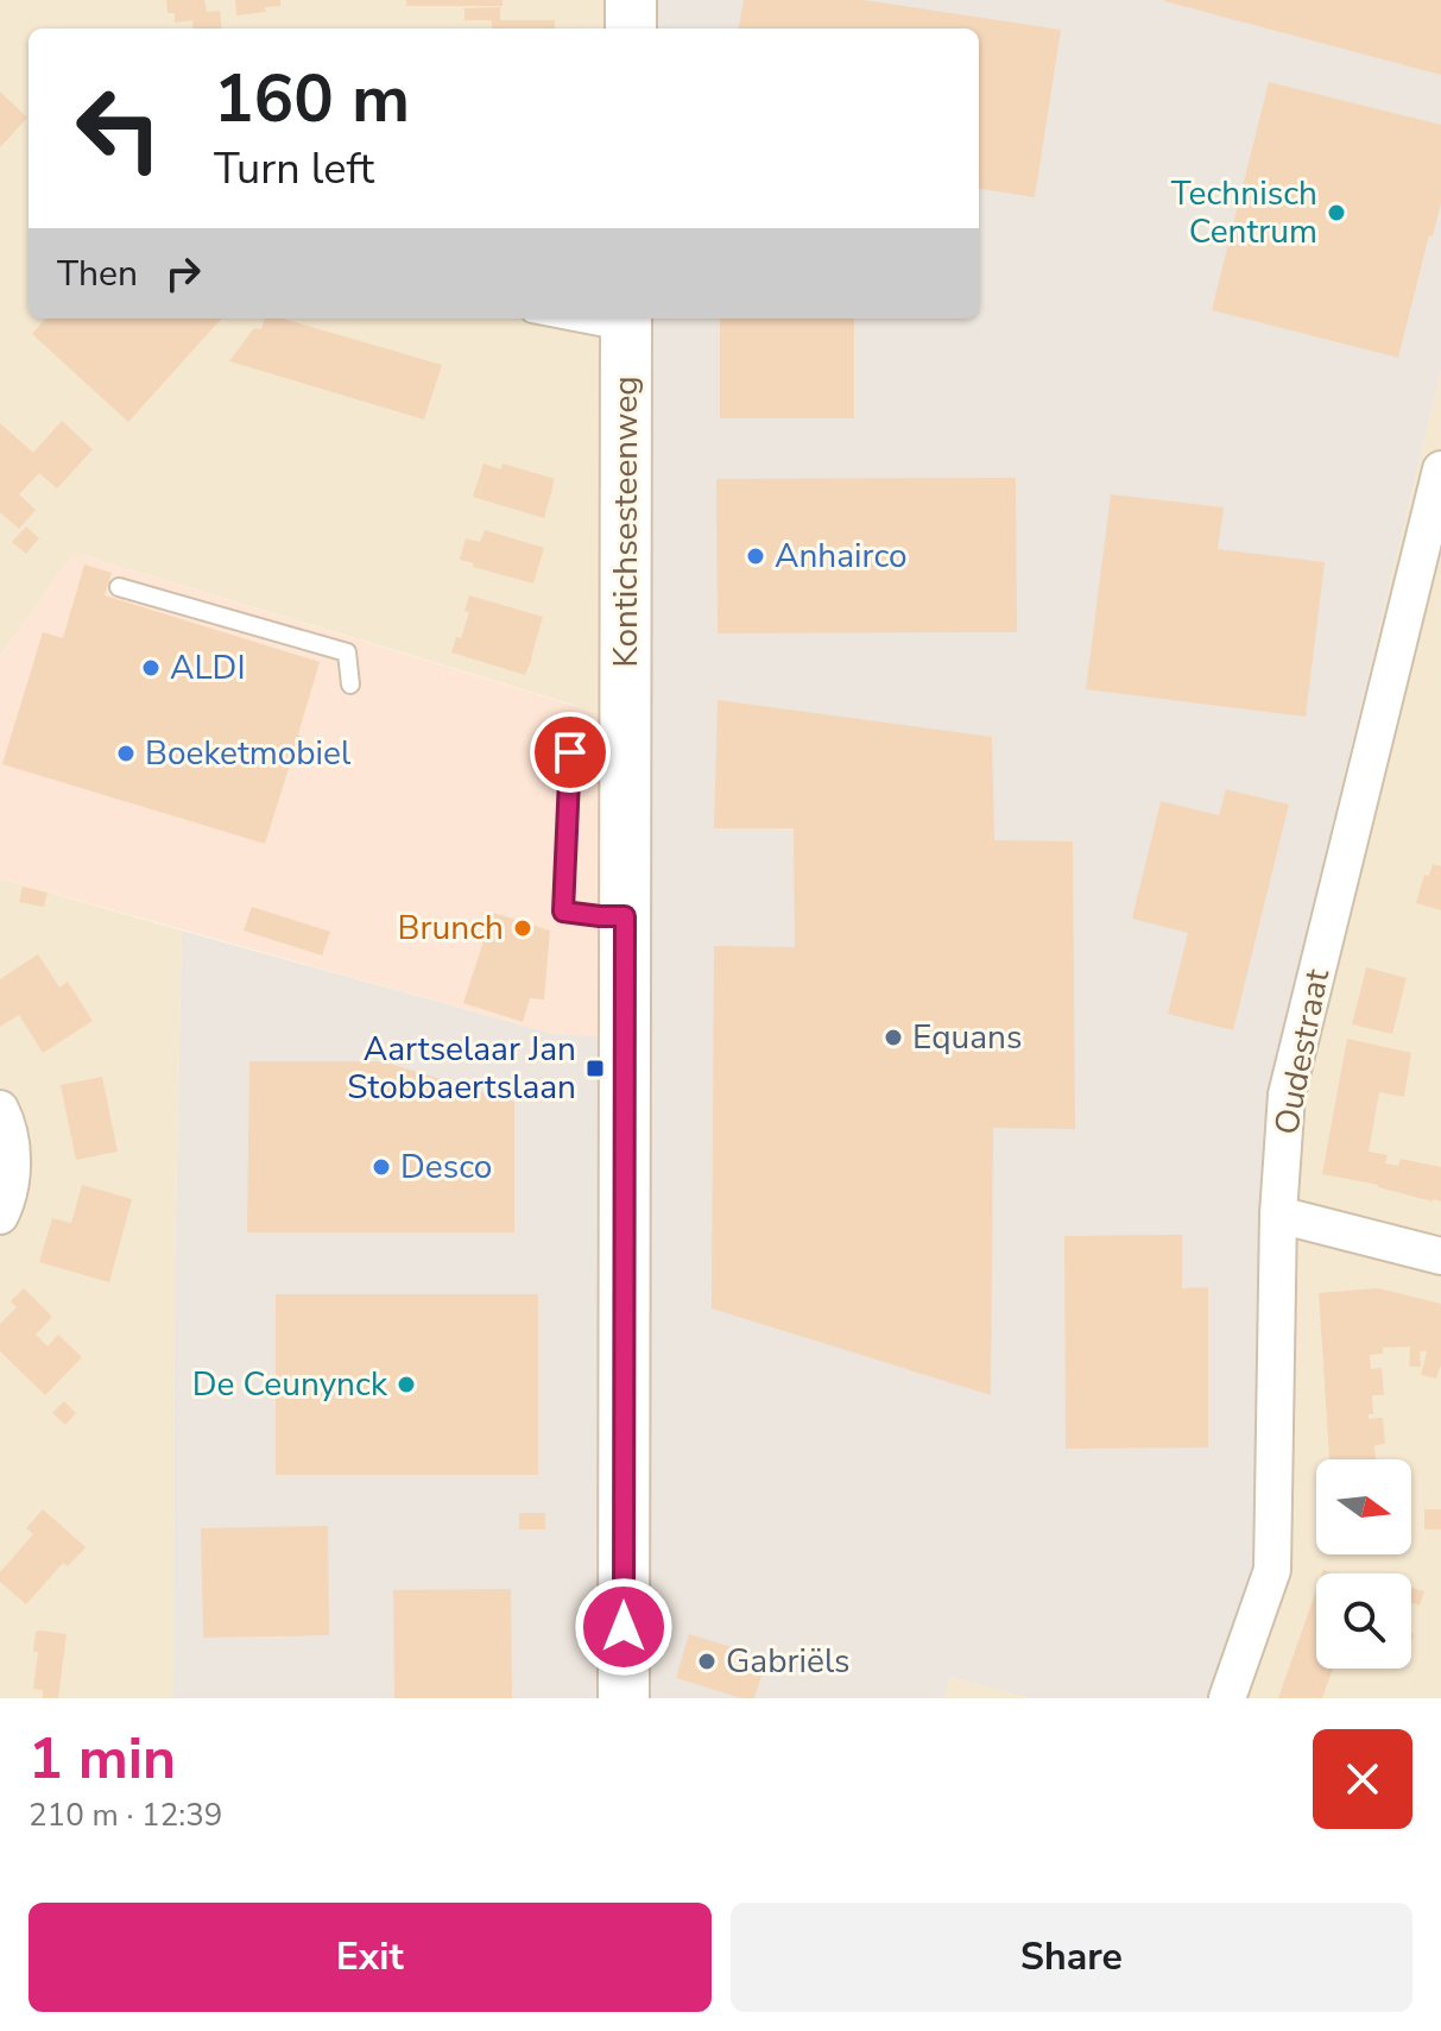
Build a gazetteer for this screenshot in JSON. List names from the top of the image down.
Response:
{
  "streets": {
    "street": ["Kontichsesteenweg", "Oudestraat"]
  },
  "places": {
    "other": [
      "Technisch Centrum",
      "Anhairco",
      "ALDI",
      "Boeketmobiel",
      "Brunch",
      "Equans",
      "Desco",
      "De Ceunynck",
      "Gabriëls"
    ],
    "transit": ["Aartselaar Jan Stobbaertslaan"]
  },
  "north": "right",
  "page": {
    "turn": ["160 m", "Turn left"],
    "then": "Then",
    "heading": ["1 min", "210 m · 12:39"],
    "buttons": ["Exit", "Share"]
  }
}
